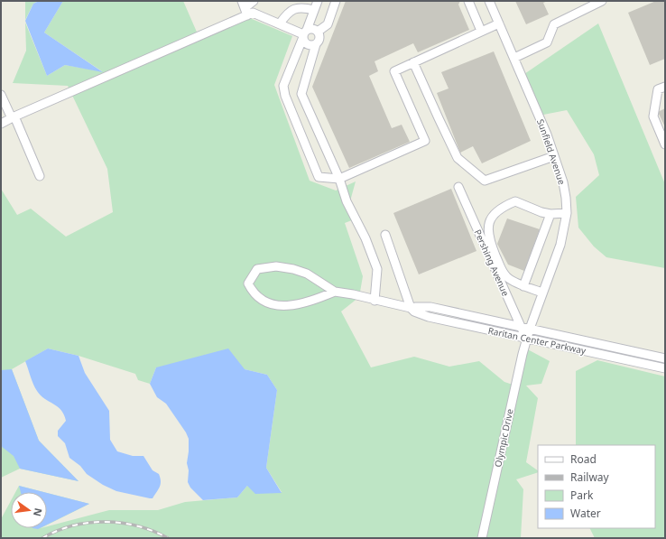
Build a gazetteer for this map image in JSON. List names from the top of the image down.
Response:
{
  "streets": {
    "street": [
      "Sunfield Avenue",
      "Pershing Avenue",
      "Raritan Center Parkway",
      "Olympic Drive"
    ]
  },
  "crossings": [
    ["Sunfield Avenue", "Raritan Center Parkway"],
    ["Sunfield Avenue", "Olympic Drive"],
    ["Pershing Avenue", "Raritan Center Parkway"],
    ["Pershing Avenue", "Olympic Drive"],
    ["Raritan Center Parkway", "Olympic Drive"]
  ],
  "legend": [
    "Road",
    "Railway",
    "Park",
    "Water"
  ],
  "north": "right"
}
